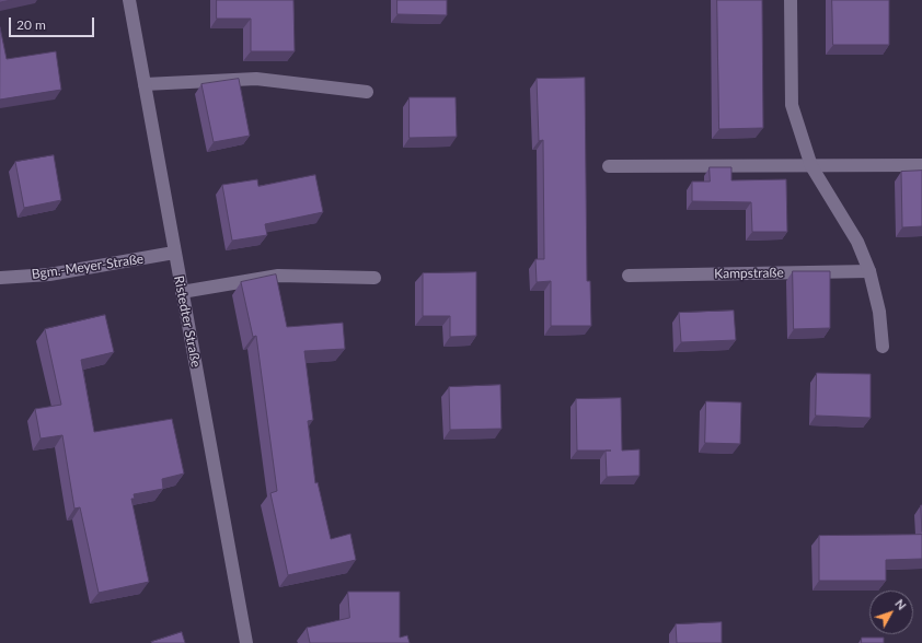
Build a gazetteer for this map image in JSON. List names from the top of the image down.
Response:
{
  "streets": {
    "street": ["Bgm.-Meyer-Straße", "Kampstraße", "Ristedter Straße"]
  },
  "crossings": [
    ["Bgm.-Meyer-Straße", "Ristedter Straße"]
  ],
  "scale_bar": "20 m",
  "north": "top right"
}
